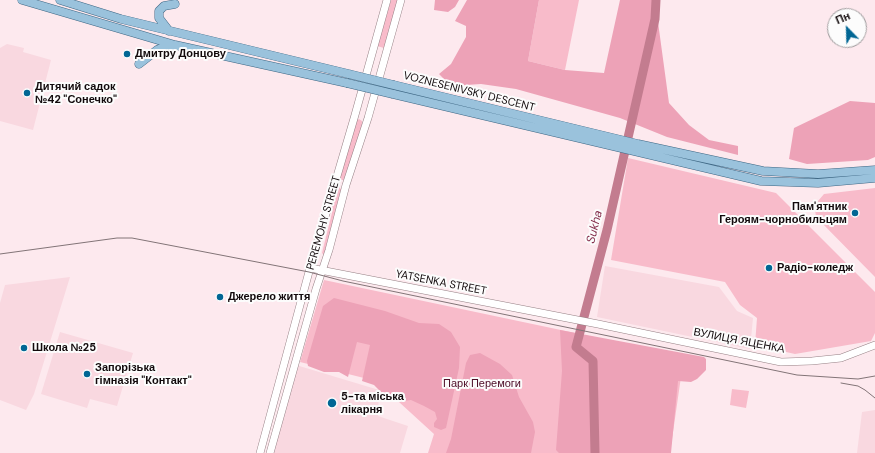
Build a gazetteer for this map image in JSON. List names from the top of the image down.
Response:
{
  "streets": {
    "main road": [
      "VOZNESENIVSKY DESCENT",
      "PEREMOHY STREET",
      "YATSENKA STREET",
      "ВУЛИЦЯ ЯЦЕНКА"
    ]
  },
  "crossings": [
    ["PEREMOHY STREET", "YATSENKA STREET"],
    ["YATSENKA STREET", "ВУЛИЦЯ ЯЦЕНКА"]
  ],
  "water": ["Sukha"],
  "parks": ["Парк Перемоги"],
  "places": [
    "Дмитру Донцову",
    "Дитячий садок №42 \"Сонечко\"",
    "Пам'ятник Героям-чорнобильцям",
    "Радіо-коледж",
    "Джерело життя",
    "Школа №25",
    "Запорізька гімназія \"Контакт\"",
    "5-та міська лікарня"
  ],
  "north": "top left"
}
